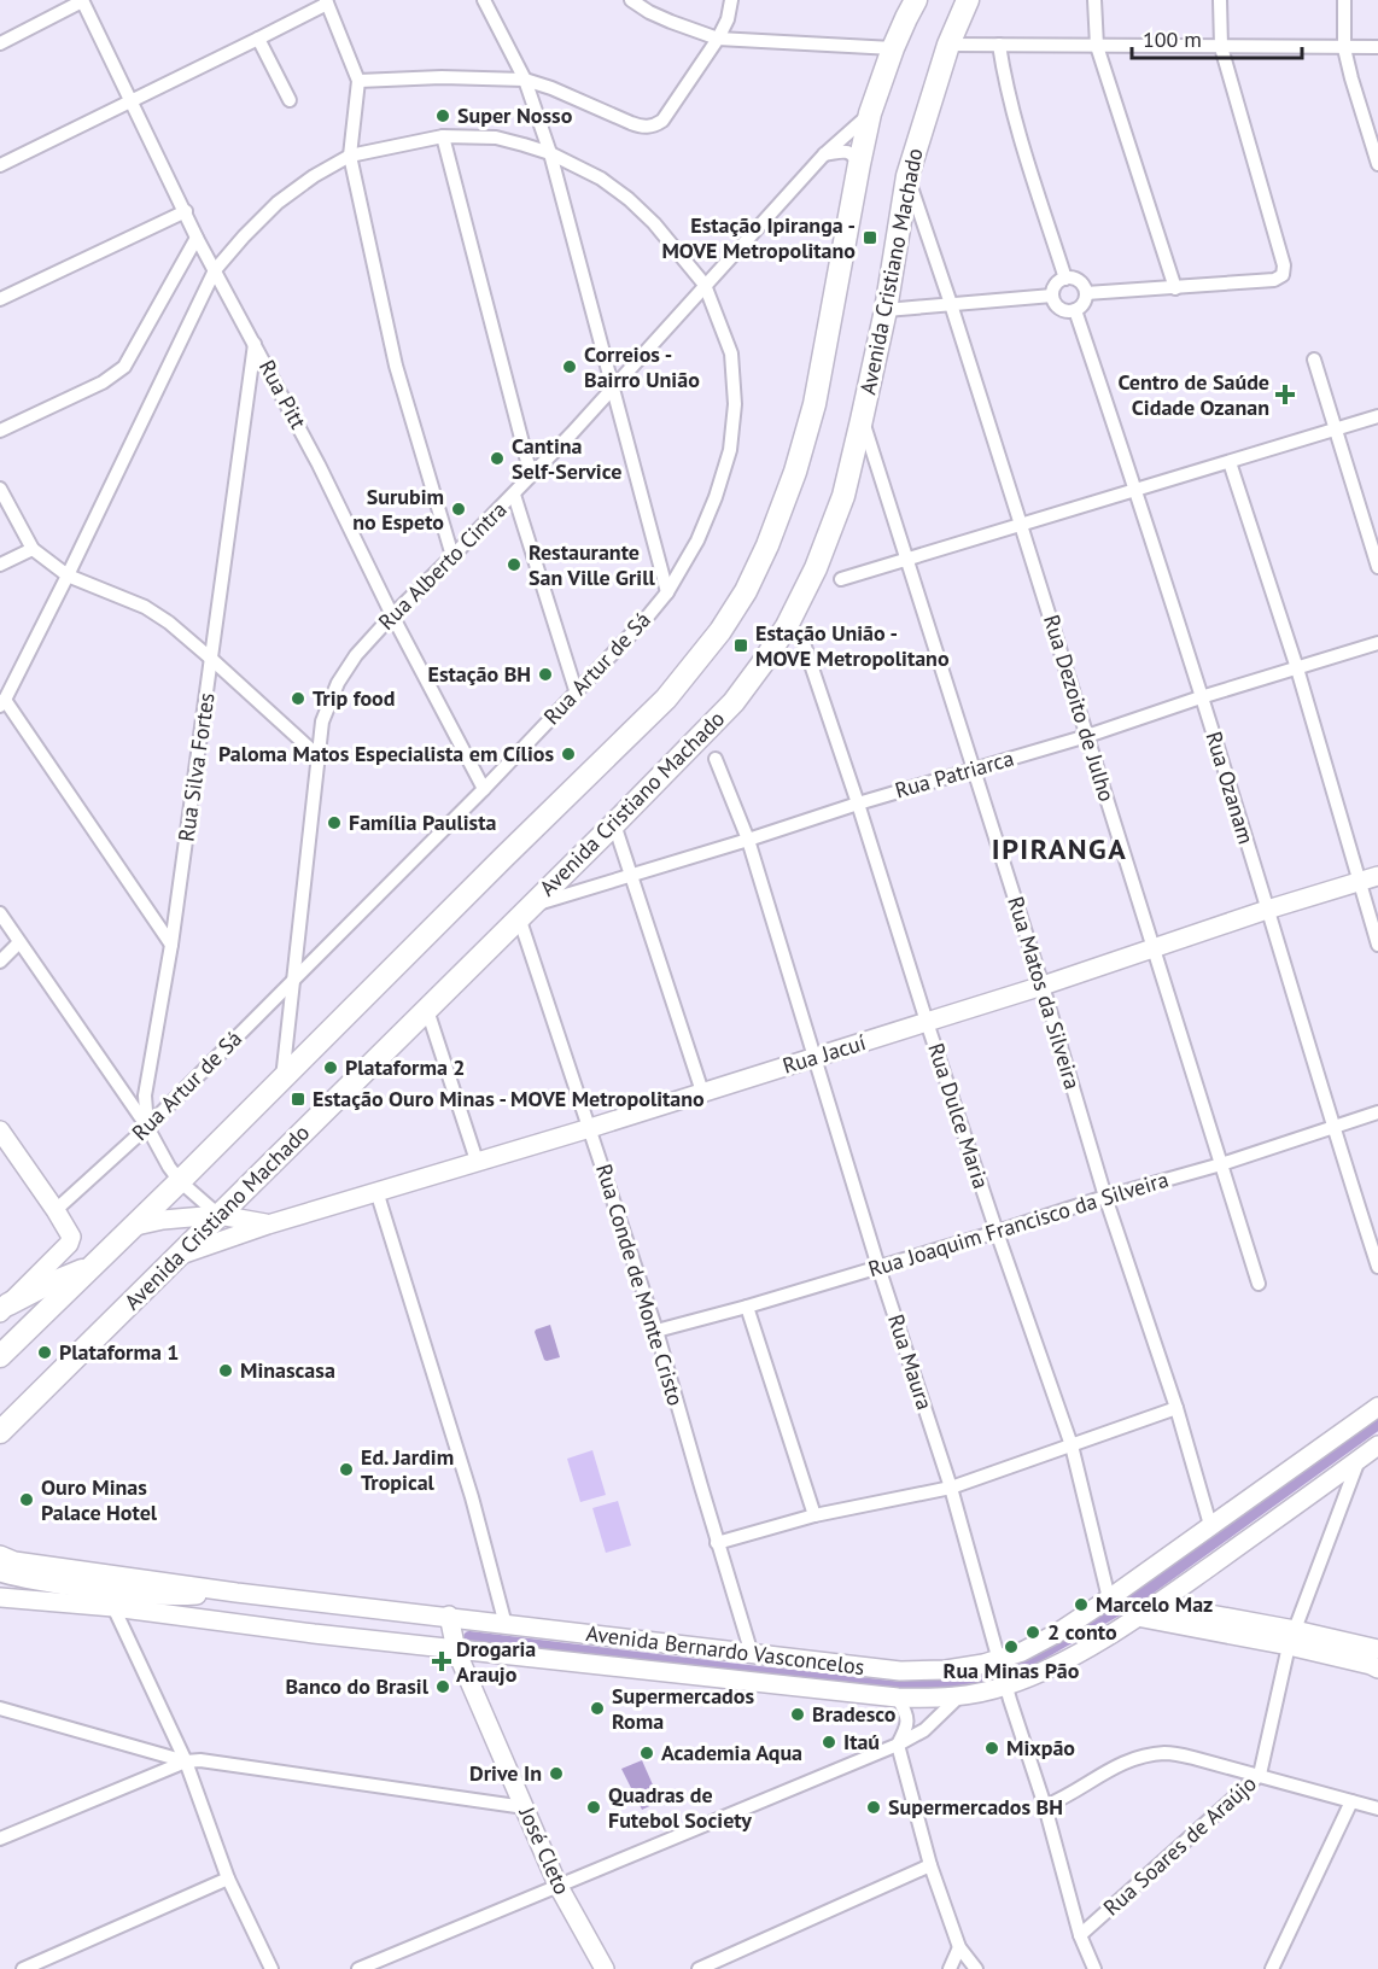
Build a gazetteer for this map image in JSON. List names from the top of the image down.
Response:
{
  "streets": {
    "highway": ["Avenida Cristiano Machado"],
    "main road": ["Rua Jacuí", "Avenida Bernardo Vasconcelos", "José Cleto"],
    "street": [
      "Rua Pitt",
      "Rua Alberto Cintra",
      "Rua Artur de Sá",
      "Rua Dezoito de Julho",
      "Rua Silva Fortes",
      "Rua Patriarca",
      "Rua Ozanam",
      "Rua Matos da Silveira",
      "Rua Dulce Maria",
      "Rua Joaquim Francisco da Silveira",
      "Rua Conde de Monte Cristo",
      "Rua Maura",
      "Rua Soares de Araújo"
    ]
  },
  "crossings": [
    ["Avenida Cristiano Machado", "Rua Dezoito de Julho"],
    ["Avenida Cristiano Machado", "Rua Patriarca"],
    ["Avenida Cristiano Machado", "Rua Matos da Silveira"],
    ["Avenida Cristiano Machado", "Rua Jacuí"],
    ["Avenida Cristiano Machado", "Rua Conde de Monte Cristo"],
    ["Rua Pitt", "Rua Alberto Cintra"],
    ["Rua Pitt", "Rua Artur de Sá"],
    ["Rua Pitt", "Rua Silva Fortes"],
    ["Rua Alberto Cintra", "Rua Artur de Sá"],
    ["Rua Artur de Sá", "Rua Silva Fortes"],
    ["Rua Dezoito de Julho", "Rua Patriarca"],
    ["Rua Dezoito de Julho", "Rua Jacuí"],
    ["Rua Dezoito de Julho", "Rua Joaquim Francisco da Silveira"],
    ["Rua Silva Fortes", "Rua Jacuí"],
    ["Rua Patriarca", "Rua Ozanam"],
    ["Rua Patriarca", "Rua Matos da Silveira"],
    ["Rua Patriarca", "Rua Dulce Maria"],
    ["Rua Patriarca", "Rua Conde de Monte Cristo"],
    ["Rua Patriarca", "Rua Maura"],
    ["Rua Ozanam", "Rua Jacuí"],
    ["Rua Ozanam", "Rua Joaquim Francisco da Silveira"],
    ["Rua Matos da Silveira", "Rua Jacuí"],
    ["Rua Matos da Silveira", "Rua Joaquim Francisco da Silveira"],
    ["Rua Matos da Silveira", "Avenida Bernardo Vasconcelos"],
    ["Rua Jacuí", "Rua Dulce Maria"],
    ["Rua Jacuí", "Rua Conde de Monte Cristo"],
    ["Rua Jacuí", "Rua Maura"],
    ["Rua Dulce Maria", "Rua Joaquim Francisco da Silveira"],
    ["Rua Dulce Maria", "Avenida Bernardo Vasconcelos"],
    ["Rua Joaquim Francisco da Silveira", "Rua Conde de Monte Cristo"],
    ["Rua Joaquim Francisco da Silveira", "Rua Maura"],
    ["Rua Conde de Monte Cristo", "Avenida Bernardo Vasconcelos"],
    ["Rua Maura", "Avenida Bernardo Vasconcelos"],
    ["Rua Maura", "Rua Soares de Araújo"],
    ["Avenida Bernardo Vasconcelos", "Rua Soares de Araújo"],
    ["Avenida Bernardo Vasconcelos", "José Cleto"]
  ],
  "districts": ["IPIRANGA"],
  "places": {
    "other": [
      "Super Nosso",
      "Correios - Bairro União",
      "Cantina Self-Service",
      "Surubim no Espeto",
      "Restaurante San Ville Grill",
      "Estação BH",
      "Trip food",
      "Paloma Matos Especialista em Cílios",
      "Família Paulista",
      "Plataforma 2",
      "Plataforma 1",
      "Minascasa",
      "Ed. Jardim Tropical",
      "Ouro Minas Palace Hotel",
      "Marcelo Maz",
      "2 conto",
      "Rua Minas Pão",
      "Banco do Brasil",
      "Supermercados Roma",
      "Bradesco",
      "Itaú",
      "Mixpão",
      "Academia Aqua",
      "Drive In",
      "Quadras de Futebol Society",
      "Supermercados BH"
    ],
    "transit": ["Estação Ipiranga - MOVE Metropolitano", "Estação União - MOVE Metropolitano", "Estação Ouro Minas - MOVE Metropolitano"],
    "health": ["Centro de Saúde Cidade Ozanan", "Drogaria Araujo"]
  },
  "scale_bar": "100 m"
}
